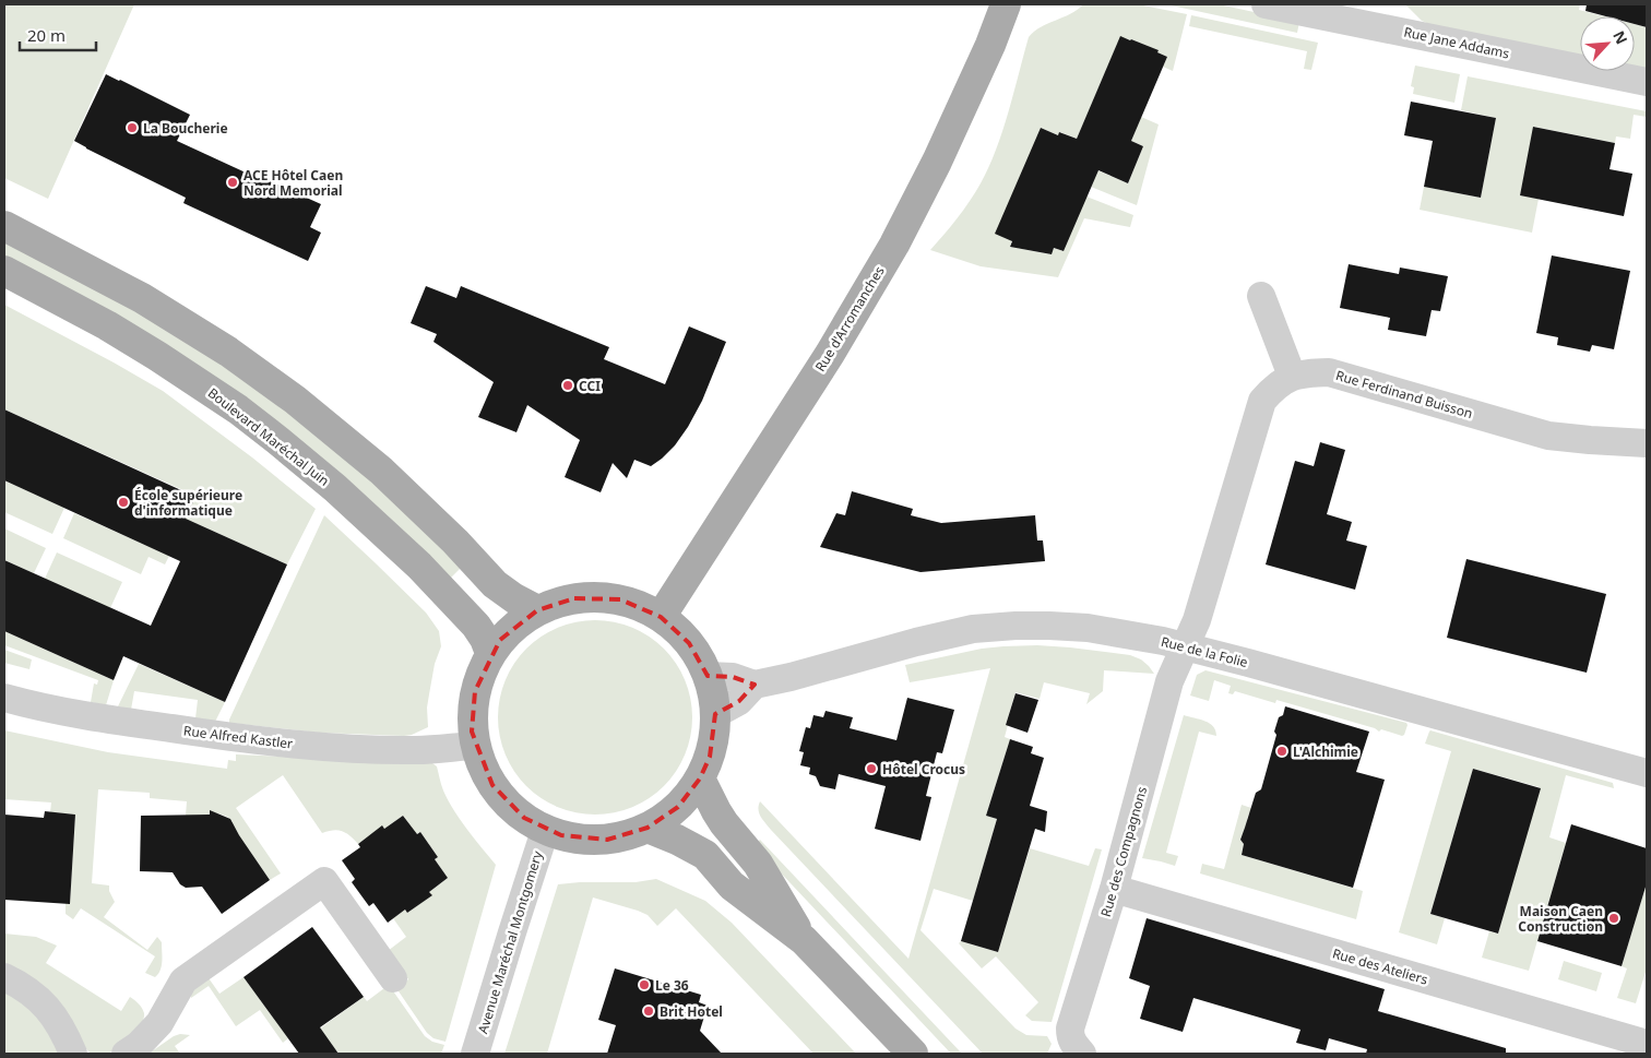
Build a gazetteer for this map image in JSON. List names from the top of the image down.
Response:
{
  "streets": {
    "main road": ["Rue d'Arromanches", "Boulevard Maréchal Juin"],
    "street": [
      "Rue Jane Addams",
      "Rue Ferdinand Buisson",
      "Rue de la Folie",
      "Rue Alfred Kastler",
      "Rue des Compagnons",
      "Avenue Maréchal Montgomery",
      "Rue des Ateliers"
    ]
  },
  "crossings": [
    ["Rue de la Folie", "Rue des Compagnons"],
    ["Rue des Compagnons", "Rue des Ateliers"]
  ],
  "places": [
    "La Boucherie",
    "ACE Hôtel Caen Nord Memorial",
    "CCI",
    "École supérieure d'informatique",
    "L'Alchimie",
    "Hôtel Crocus",
    "Maison Caen Construction",
    "Le 36",
    "Brit Hotel"
  ],
  "scale_bar": "20 m",
  "north": "top right"
}
